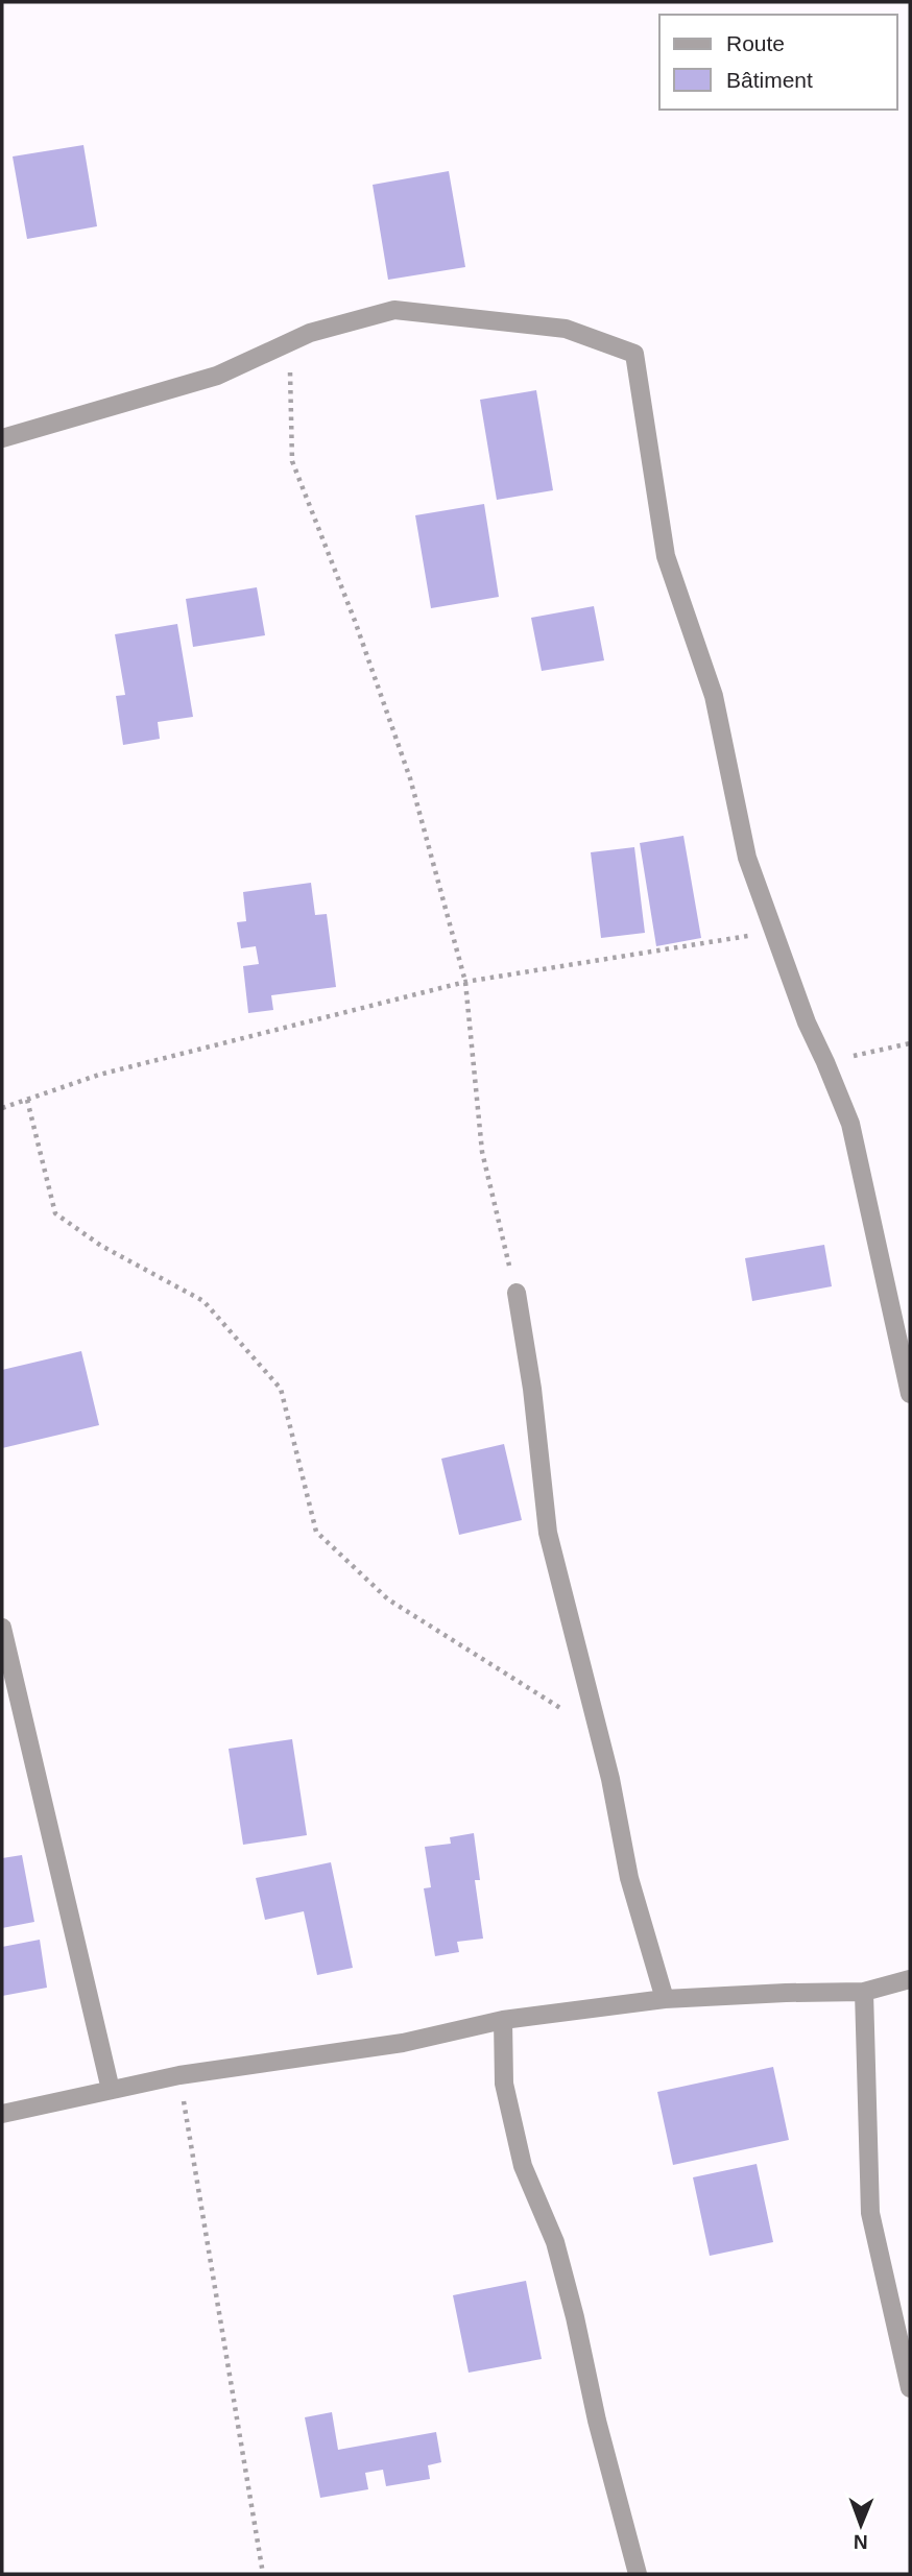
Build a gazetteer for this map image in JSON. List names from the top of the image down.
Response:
{
  "legend": ["Route", "Bâtiment"],
  "north": "bottom"
}
